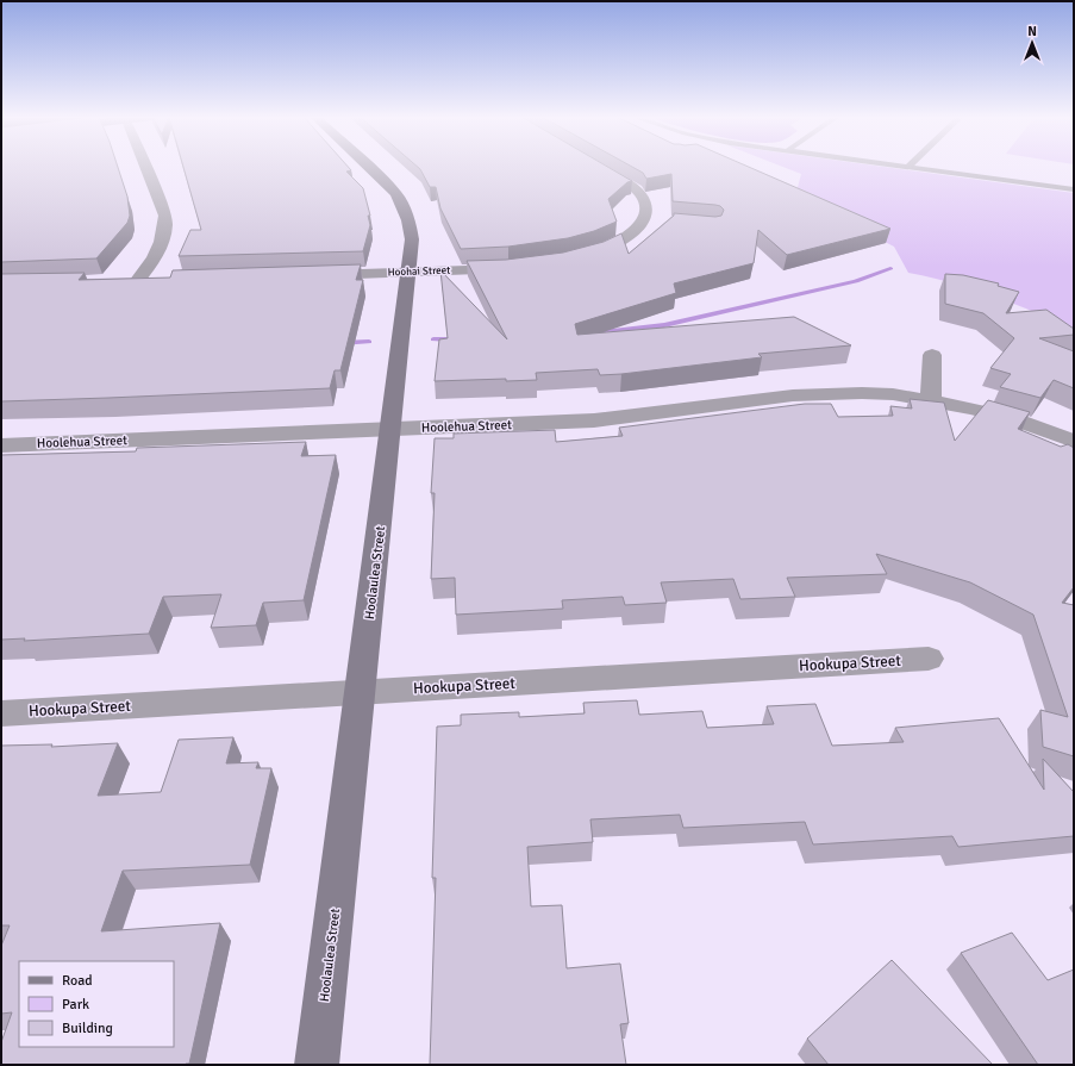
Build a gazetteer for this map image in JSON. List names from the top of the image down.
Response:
{
  "streets": {
    "street": [
      "Hoohai Street",
      "Hoolehua Street",
      "Hoolaulea Street",
      "Hookupa Street"
    ]
  },
  "crossings": [
    ["Hoohai Street", "Hoolaulea Street"],
    ["Hoolehua Street", "Hoolaulea Street"],
    ["Hoolaulea Street", "Hookupa Street"]
  ],
  "legend": ["Road", "Park", "Building"],
  "north": "top"
}
